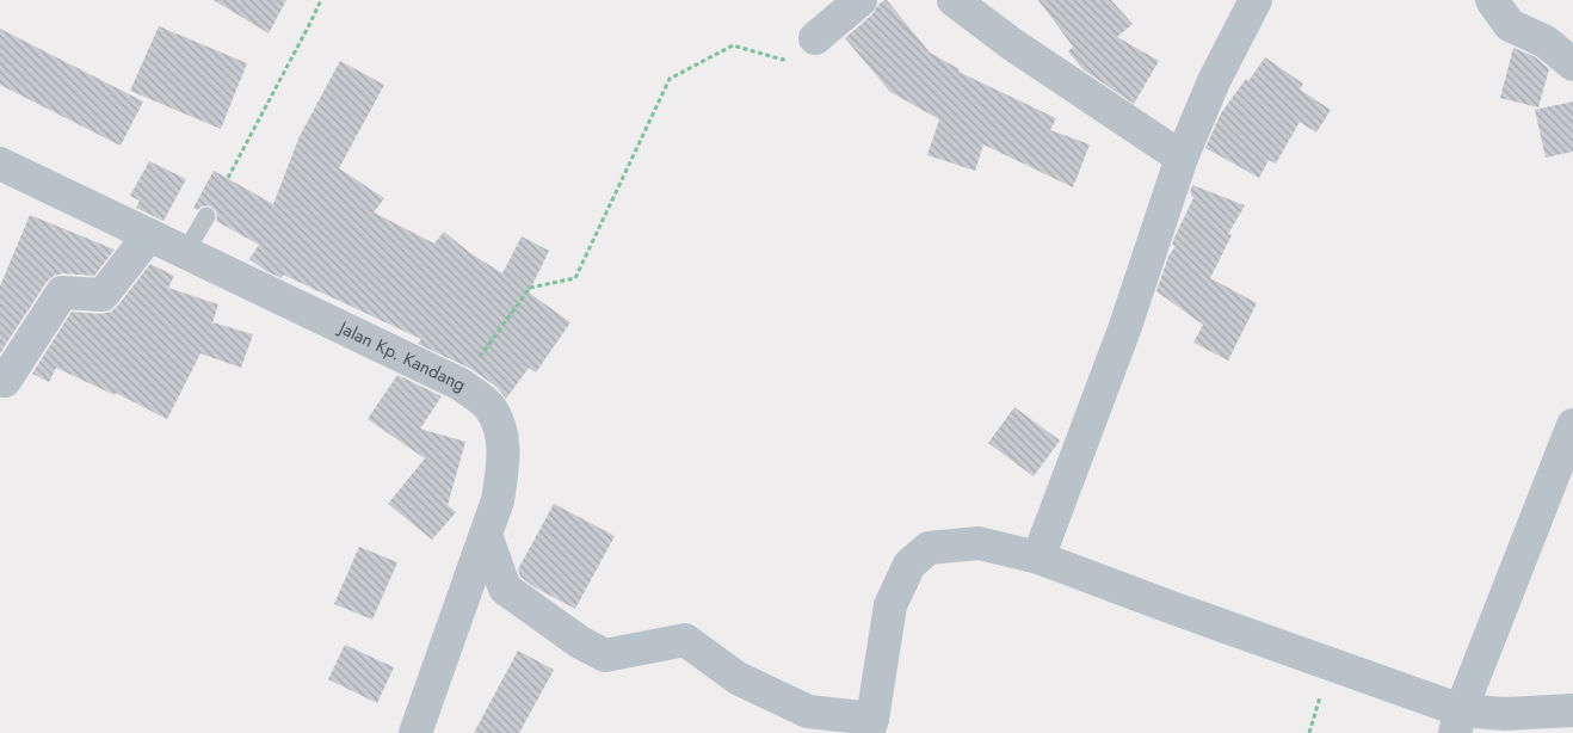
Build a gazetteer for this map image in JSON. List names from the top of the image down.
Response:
{
  "streets": {
    "street": ["Jalan Kp. Kandang"]
  }
}
